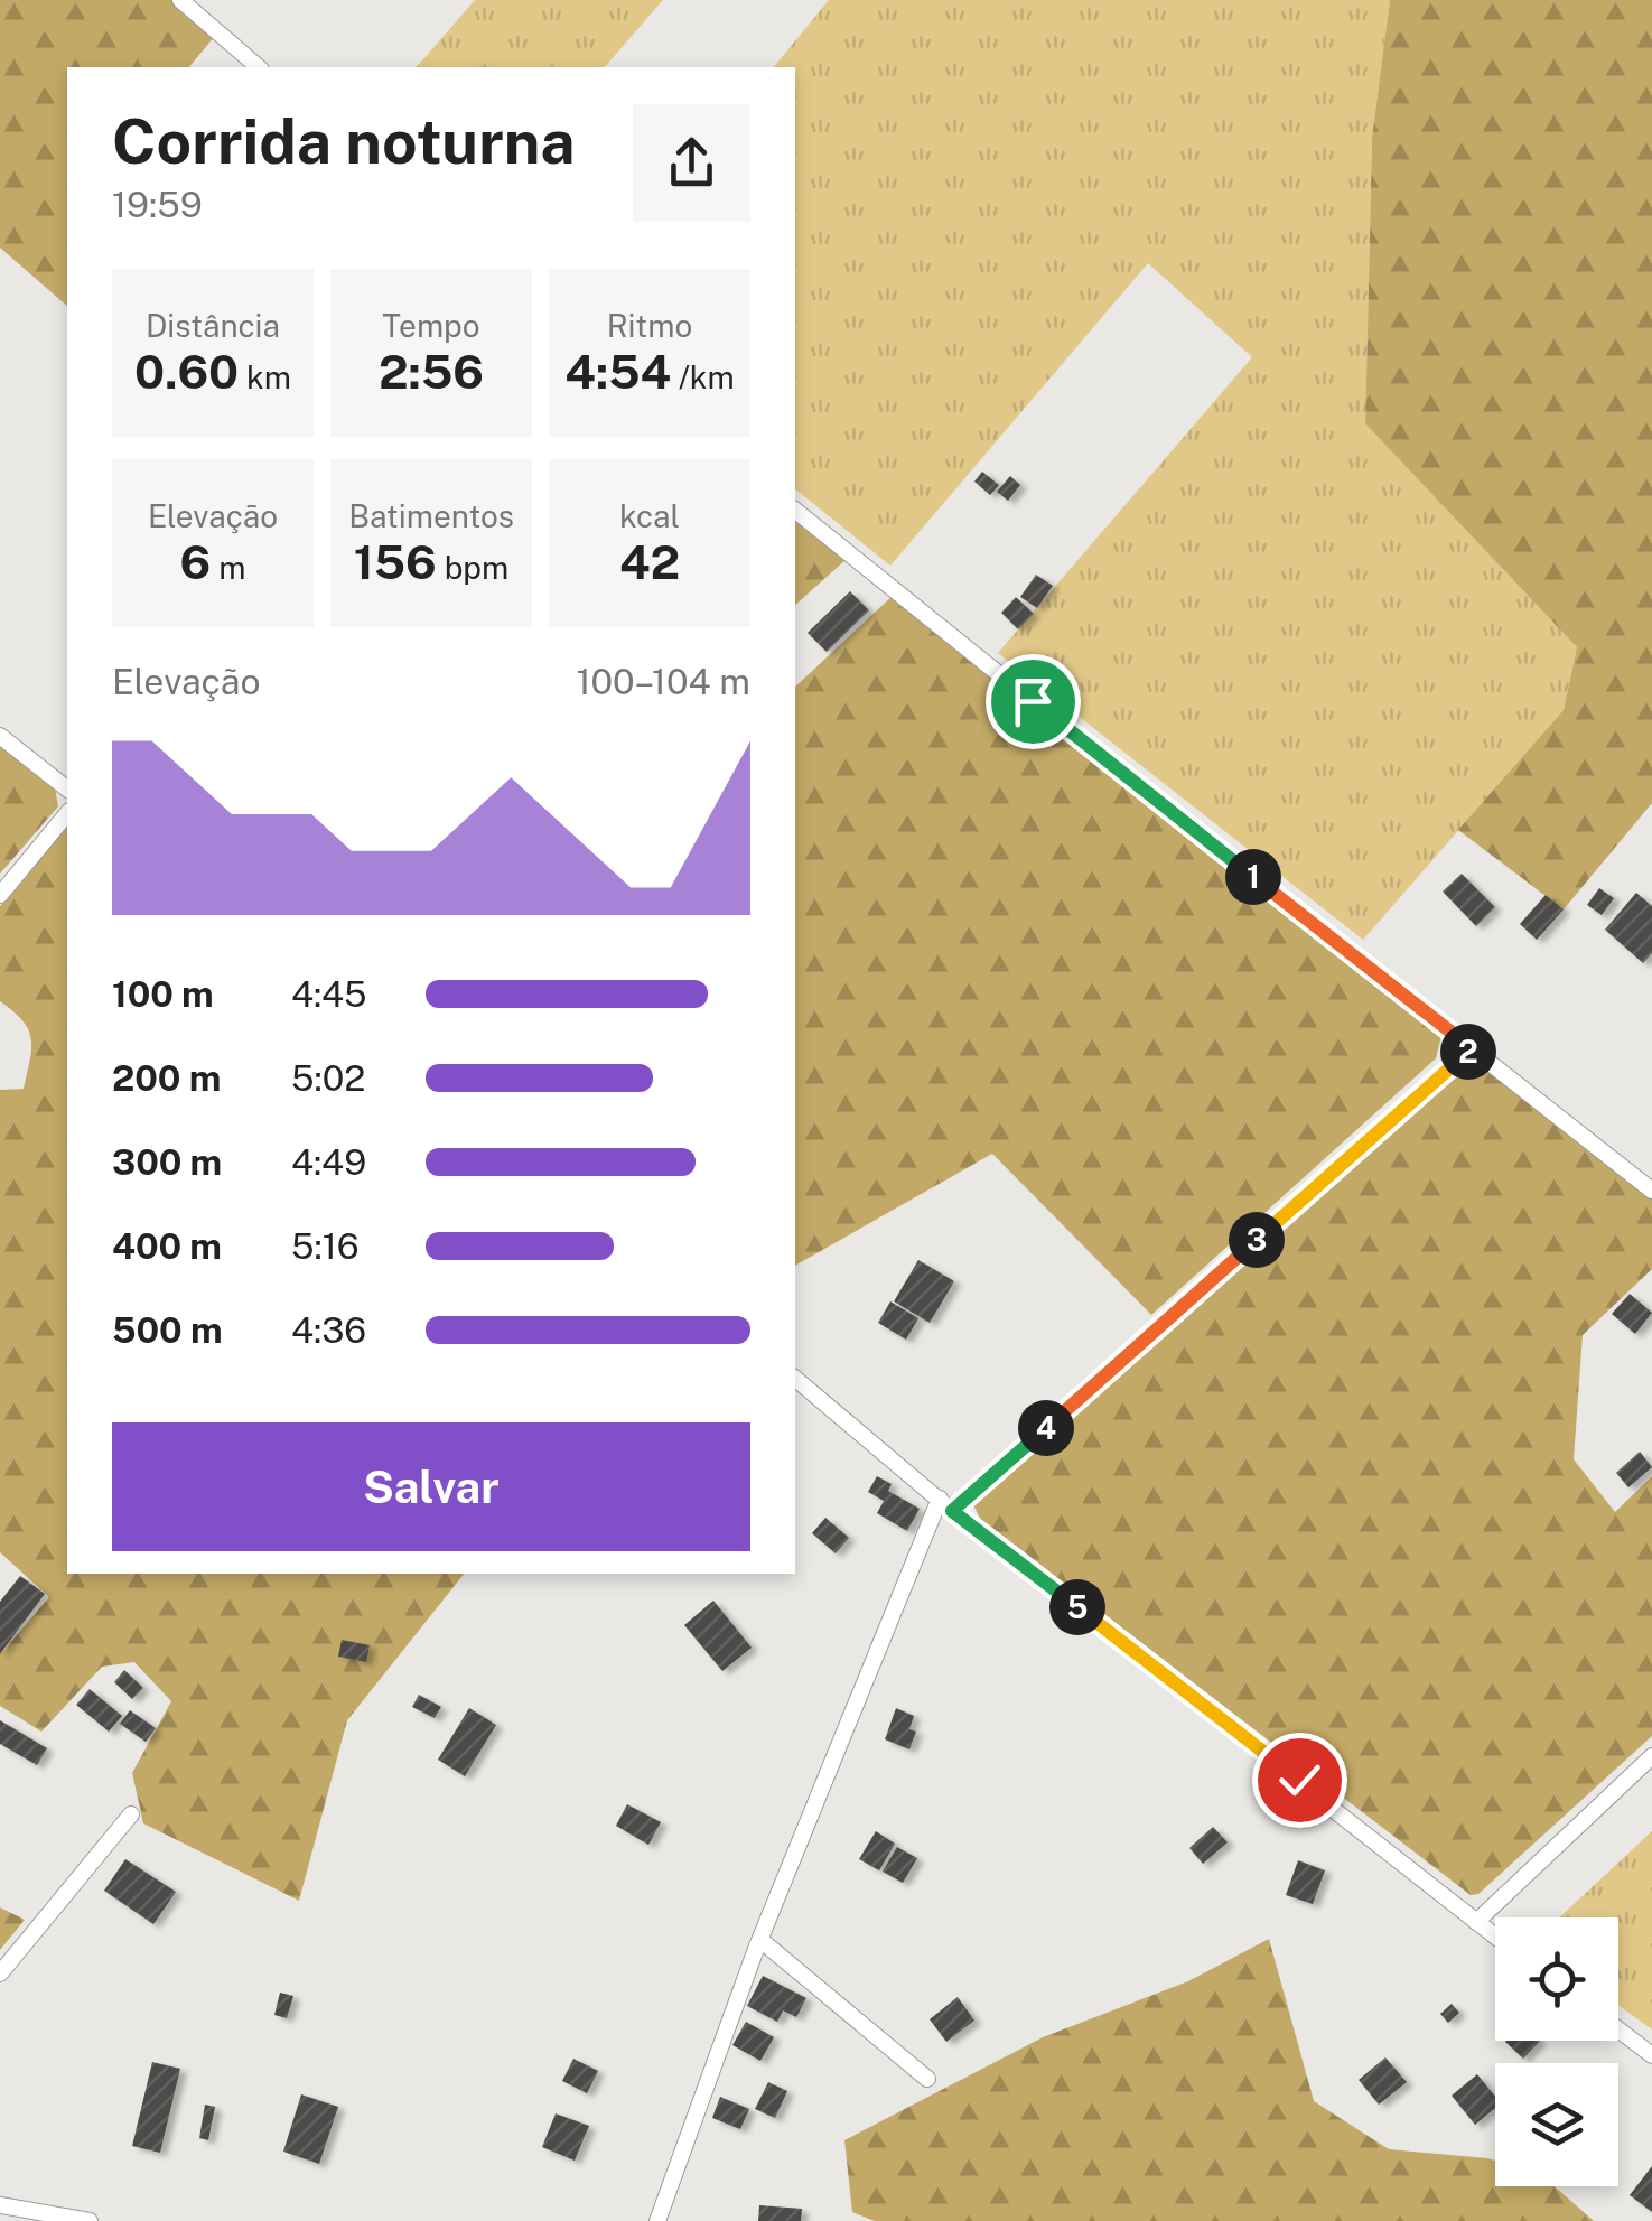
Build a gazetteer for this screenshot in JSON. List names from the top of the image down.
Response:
{
  "page": {
    "heading": ["Corrida noturna", "19:59"],
    "stats": [
      ["Distância", "0.60 km"],
      ["Tempo", "2:56"],
      ["Ritmo", "4:54 /km"],
      ["Elevação", "6 m"],
      ["Batimentos", "156 bpm"],
      ["kcal", "42"]
    ],
    "chart": ["Elevação", "100–104 m"],
    "pins": [
      "1",
      "2",
      "3",
      "4",
      "5"
    ],
    "list": [
      {
        "name": "100 m",
        "note": "4:45"
      },
      {
        "name": "200 m",
        "note": "5:02"
      },
      {
        "name": "300 m",
        "note": "4:49"
      },
      {
        "name": "400 m",
        "note": "5:16"
      },
      {
        "name": "500 m",
        "note": "4:36"
      }
    ],
    "buttons": "Salvar"
  }
}
